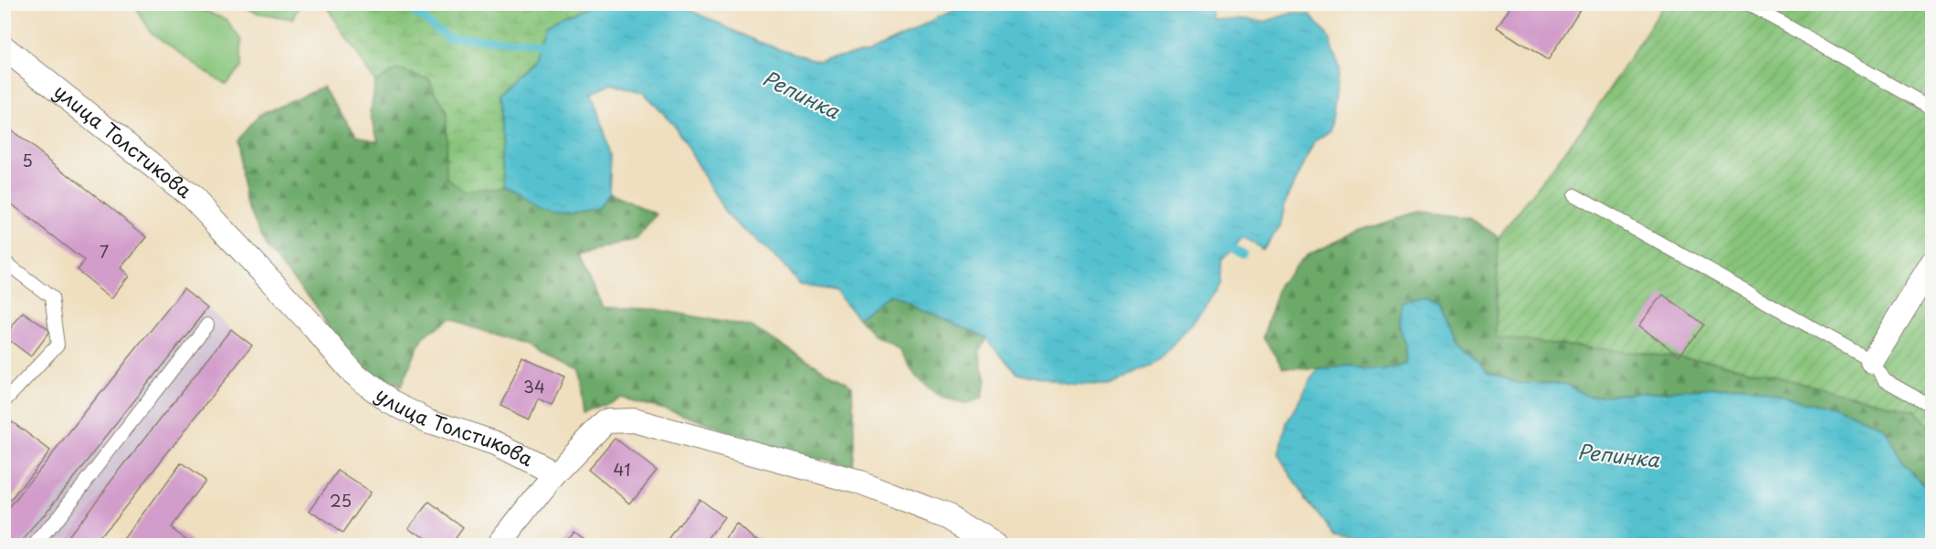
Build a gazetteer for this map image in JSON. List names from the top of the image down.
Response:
{
  "streets": {
    "street": ["улица Толстикова"]
  },
  "water": ["Репинка"],
  "house_numbers": [
    "5",
    "7",
    "34",
    "41",
    "25"
  ]
}
